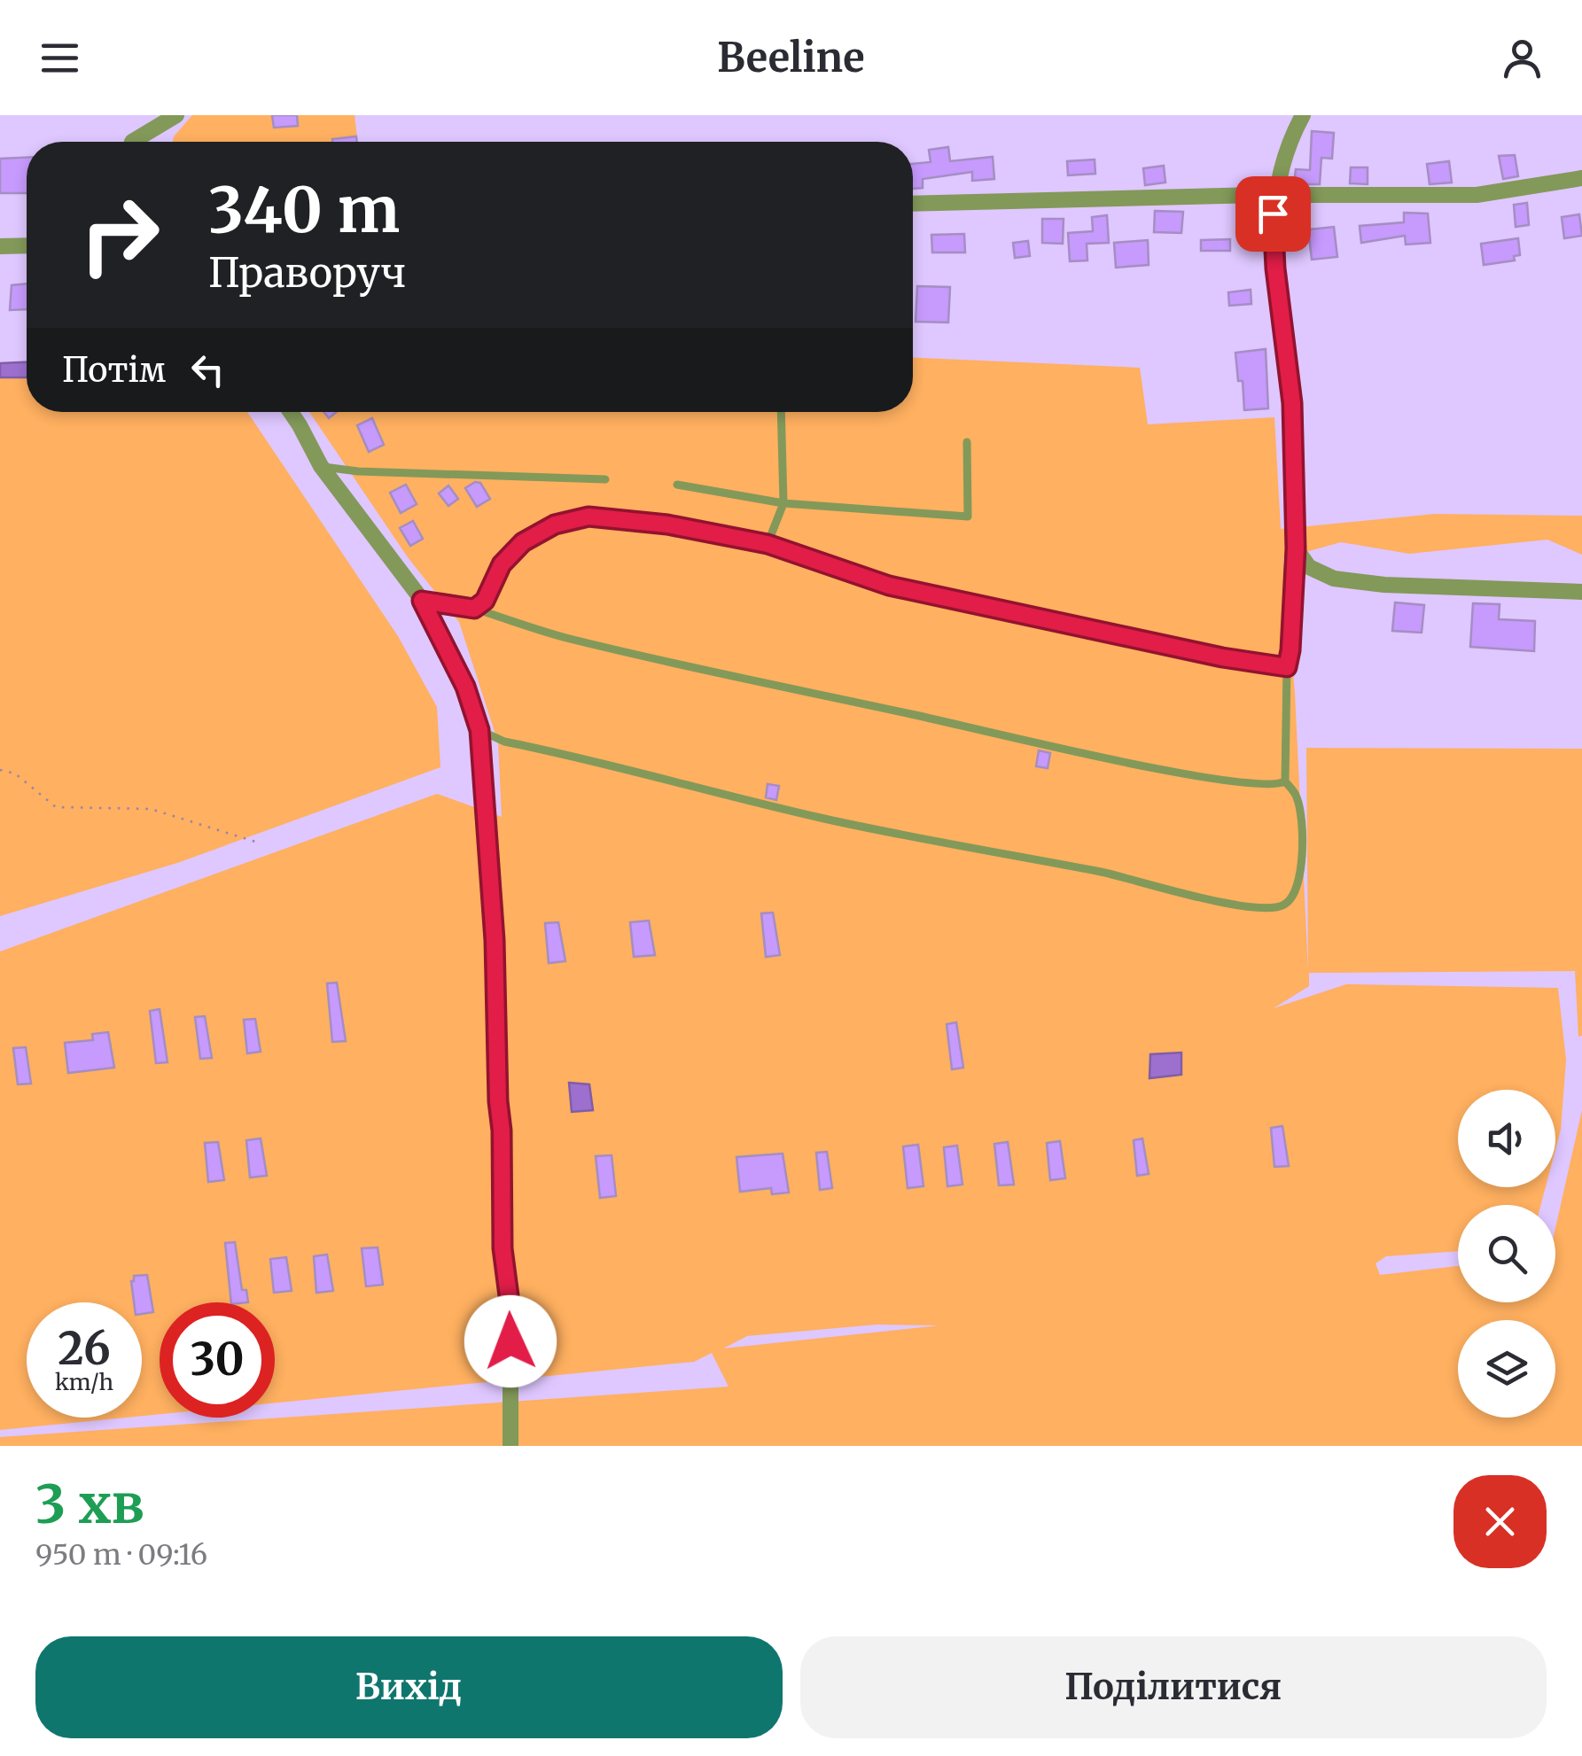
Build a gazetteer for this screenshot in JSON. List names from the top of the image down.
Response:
{
  "page": {
    "header": "Beeline",
    "turn": ["340 m", "Праворуч"],
    "then": "Потім",
    "speed": "26 km/h",
    "limit": "30",
    "heading": ["3 хв", "950 m · 09:16"],
    "buttons": ["Вихід", "Поділитися"]
  }
}
